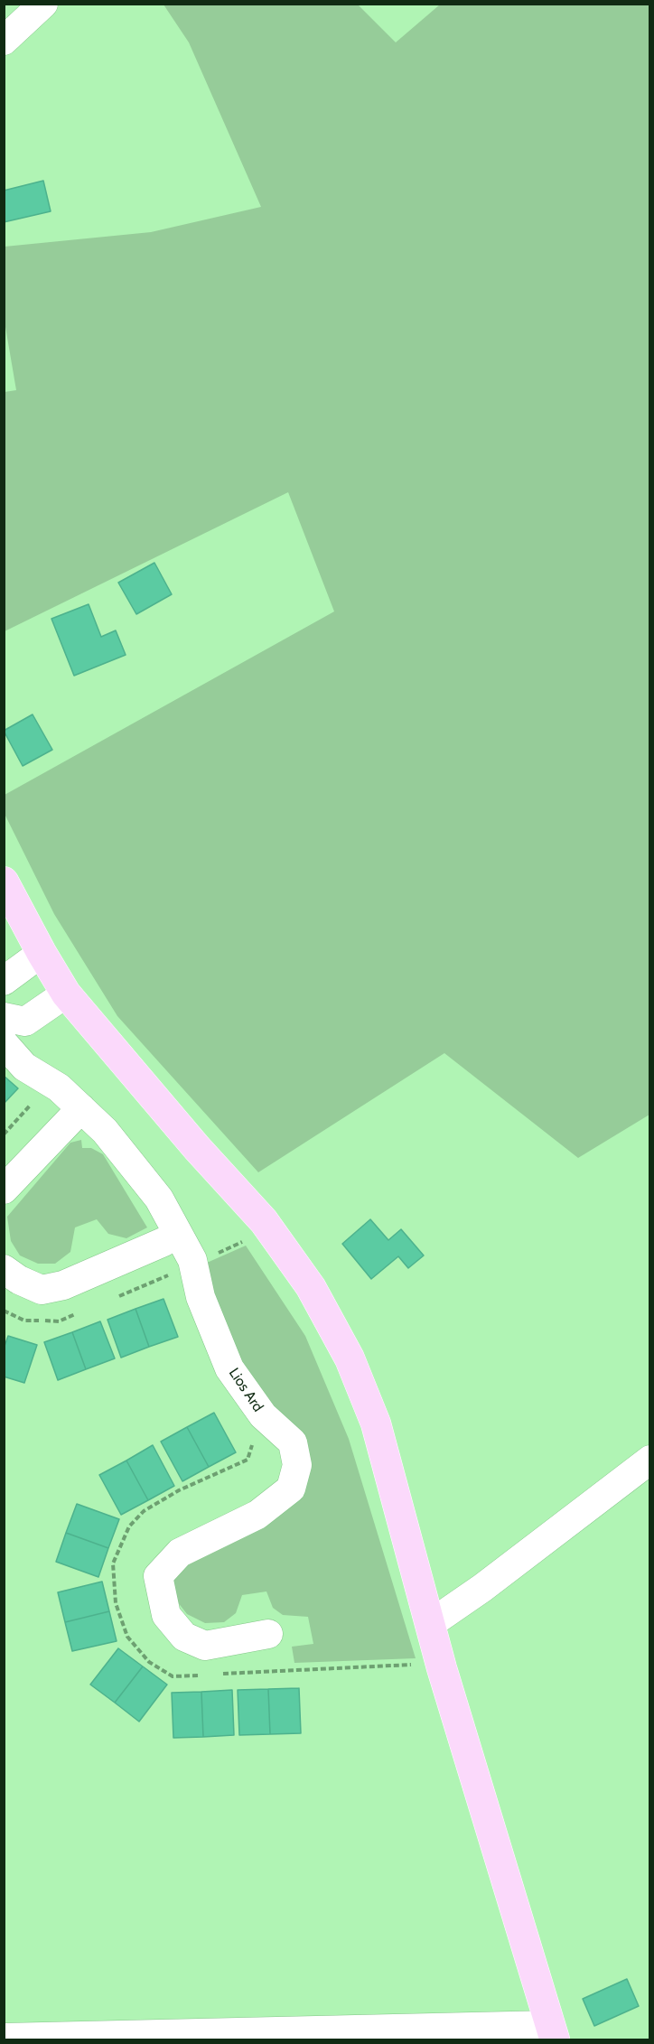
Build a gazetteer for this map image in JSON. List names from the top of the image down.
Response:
{
  "streets": {
    "street": ["Lios Ard"]
  }
}
